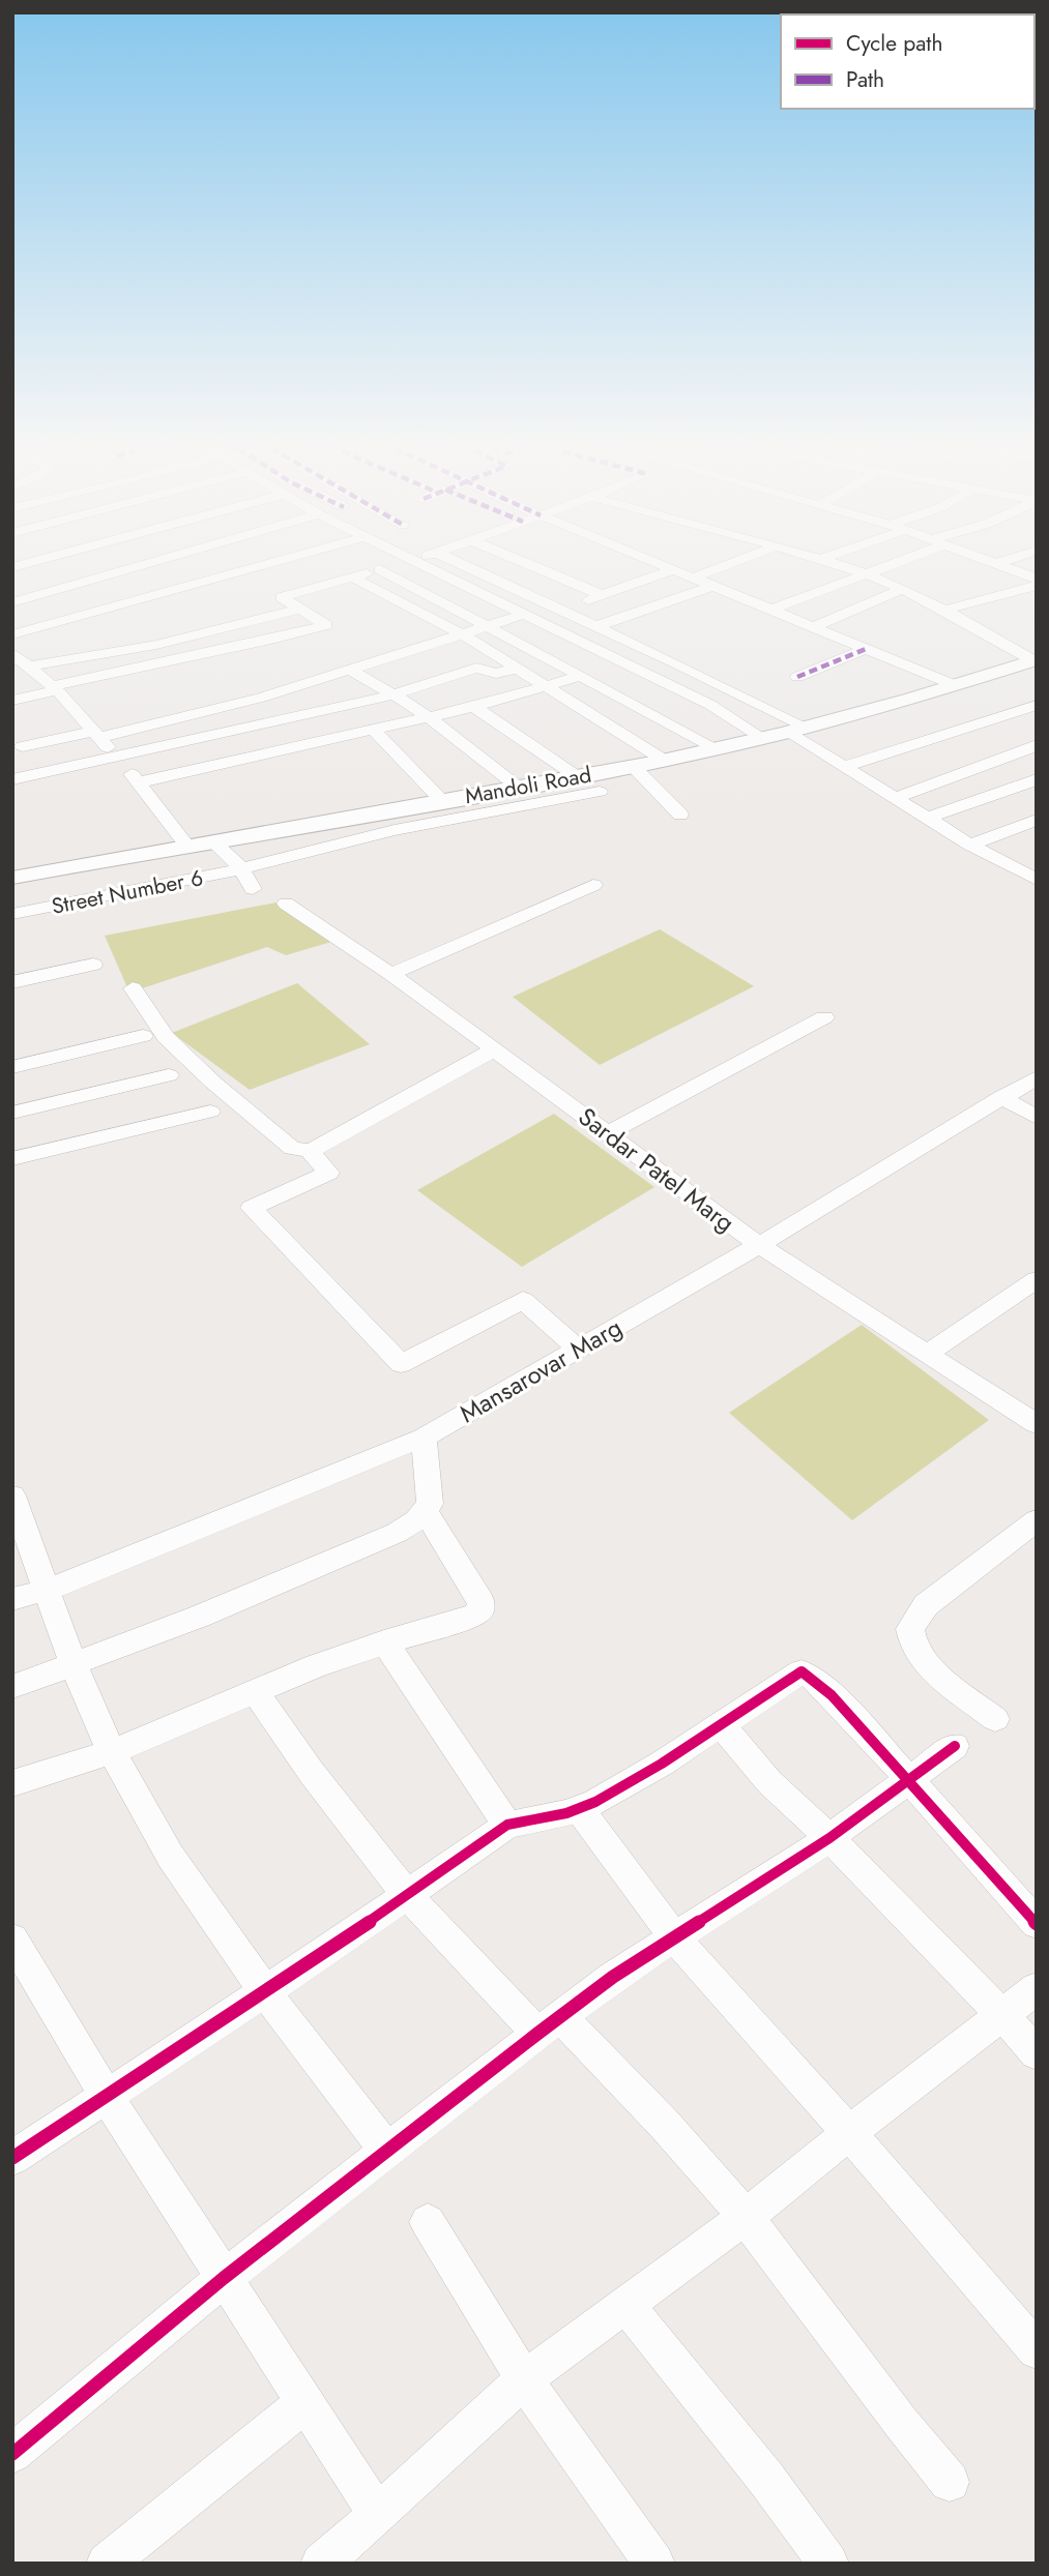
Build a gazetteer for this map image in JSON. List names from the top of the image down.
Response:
{
  "streets": {
    "street": [
      "Mandoli Road",
      "Street Number 6",
      "Sardar Patel Marg",
      "Mansarovar Marg"
    ]
  },
  "crossings": [
    ["Sardar Patel Marg", "Mansarovar Marg"]
  ],
  "legend": ["Cycle path", "Path"]
}
